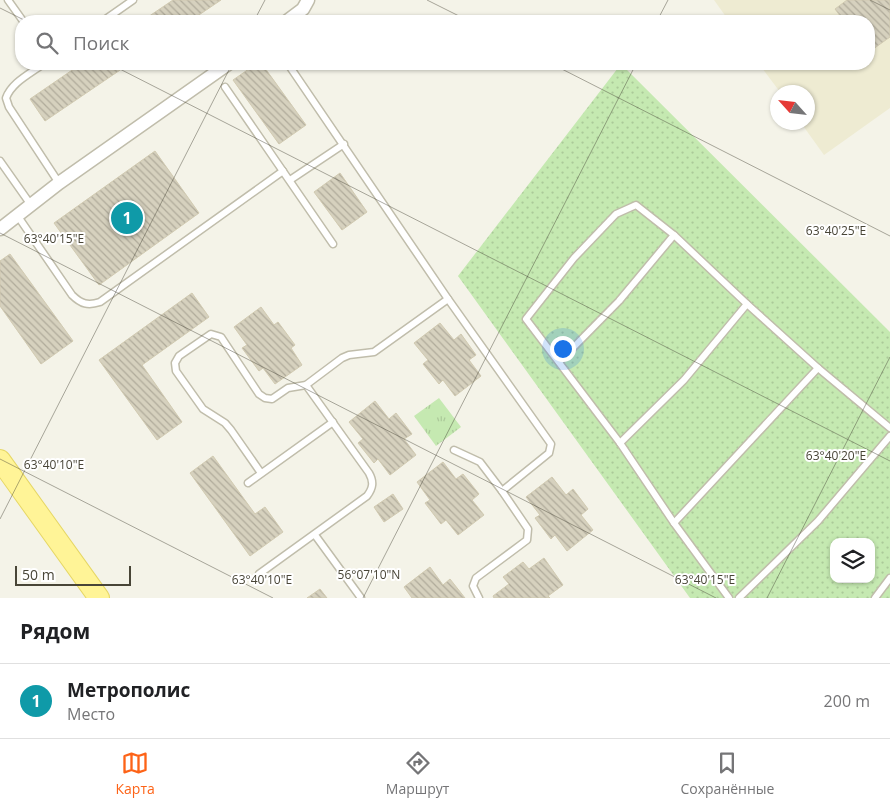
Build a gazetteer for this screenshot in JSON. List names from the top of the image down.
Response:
{
  "scale_bar": "50 m",
  "north": "top left",
  "page": {
    "search": "Поиск",
    "pins": "1",
    "scale": "50 m",
    "heading": "Рядом",
    "list": [
      {
        "mark": "1",
        "name": "Метрополис",
        "note": "Место",
        "value": "200 m"
      }
    ],
    "nav": ["Карта", "Маршрут", "Сохранённые"]
  },
  "coordinates": [
    "63°40'25\"E",
    "63°40'15\"E",
    "63°40'20\"E",
    "63°40'10\"E",
    "56°07'10\"N"
  ]
}
